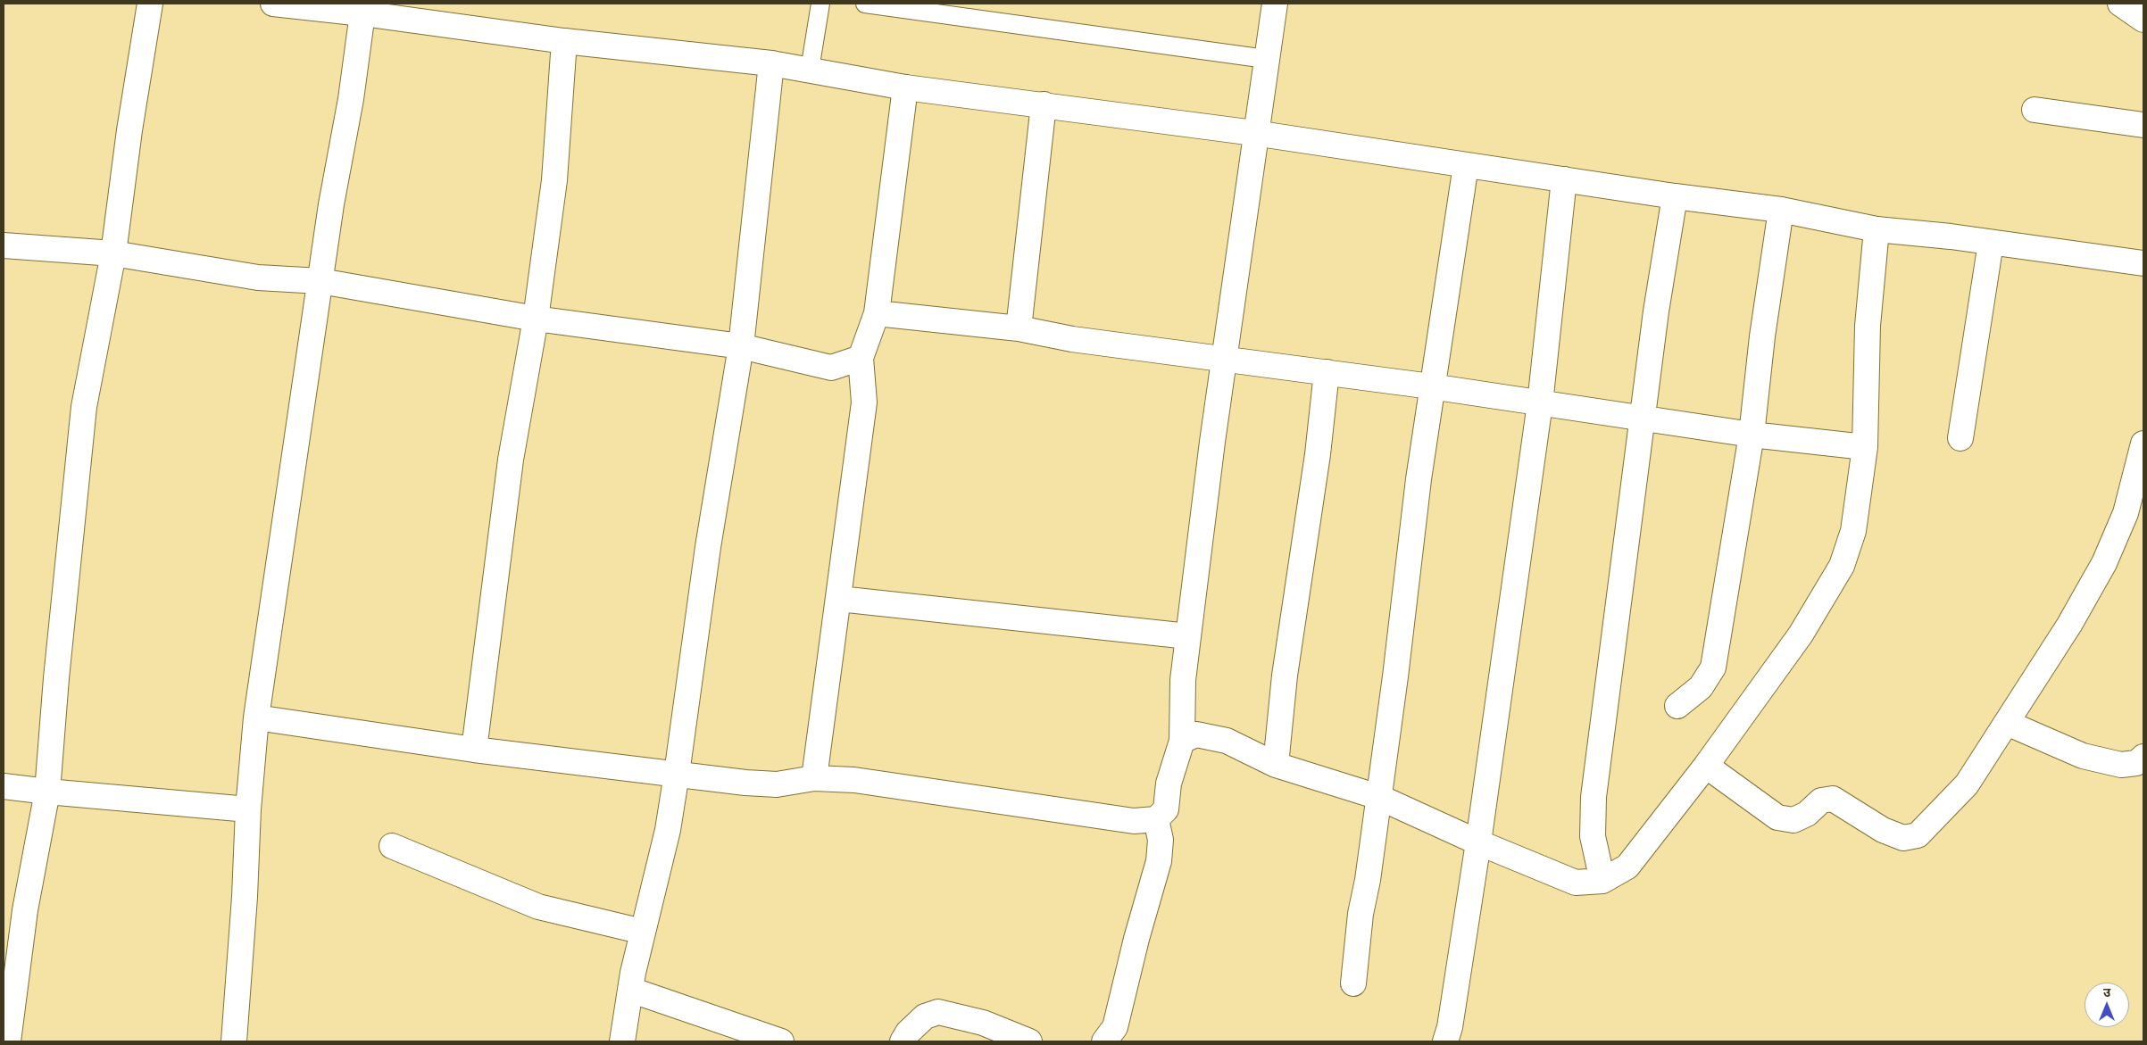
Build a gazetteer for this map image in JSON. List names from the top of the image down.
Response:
{
  "north": "top"
}
